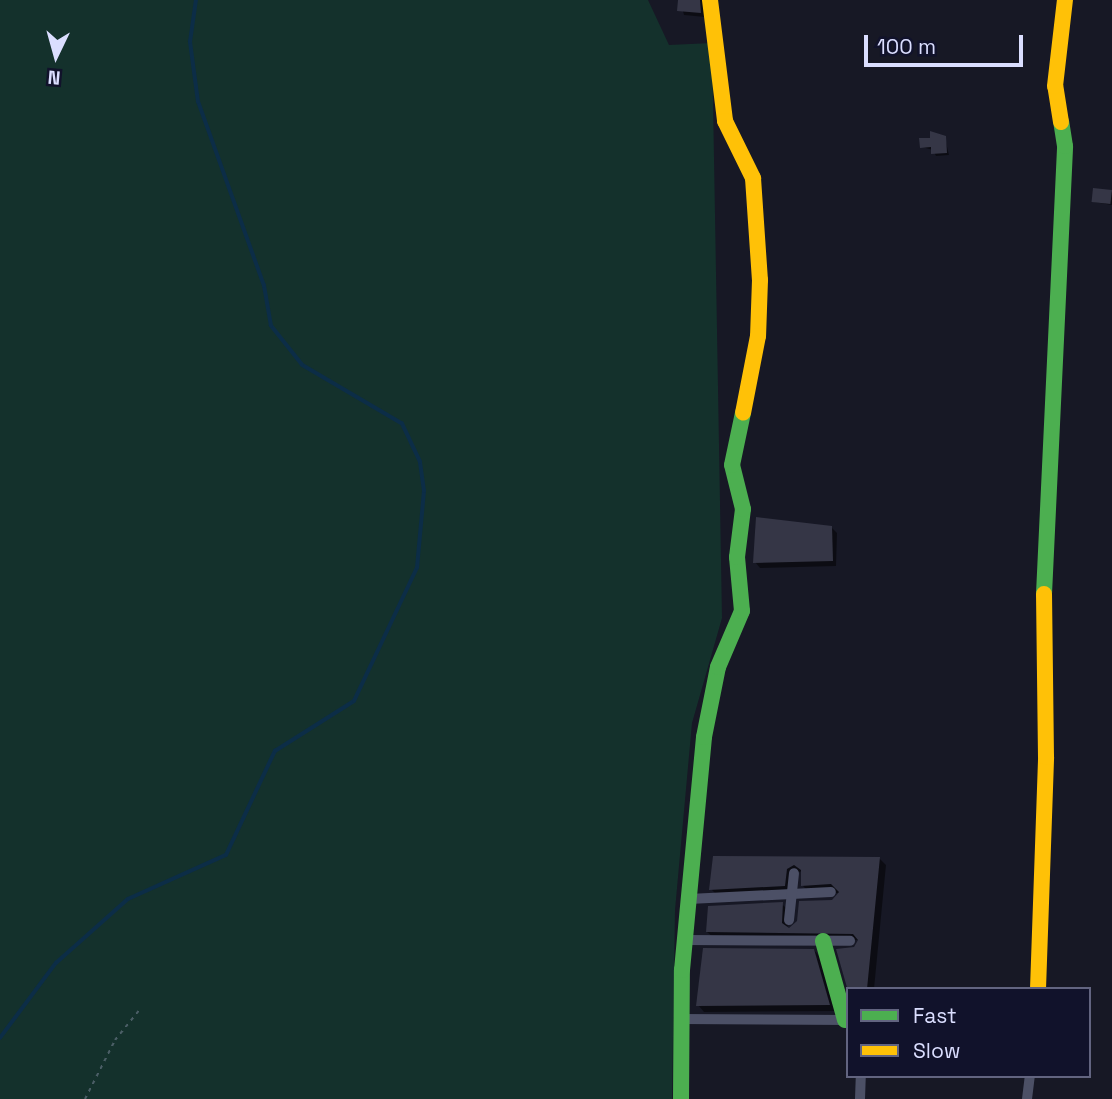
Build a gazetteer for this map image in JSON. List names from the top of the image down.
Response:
{
  "legend": ["Fast", "Slow"],
  "scale_bar": "100 m",
  "north": "bottom"
}
